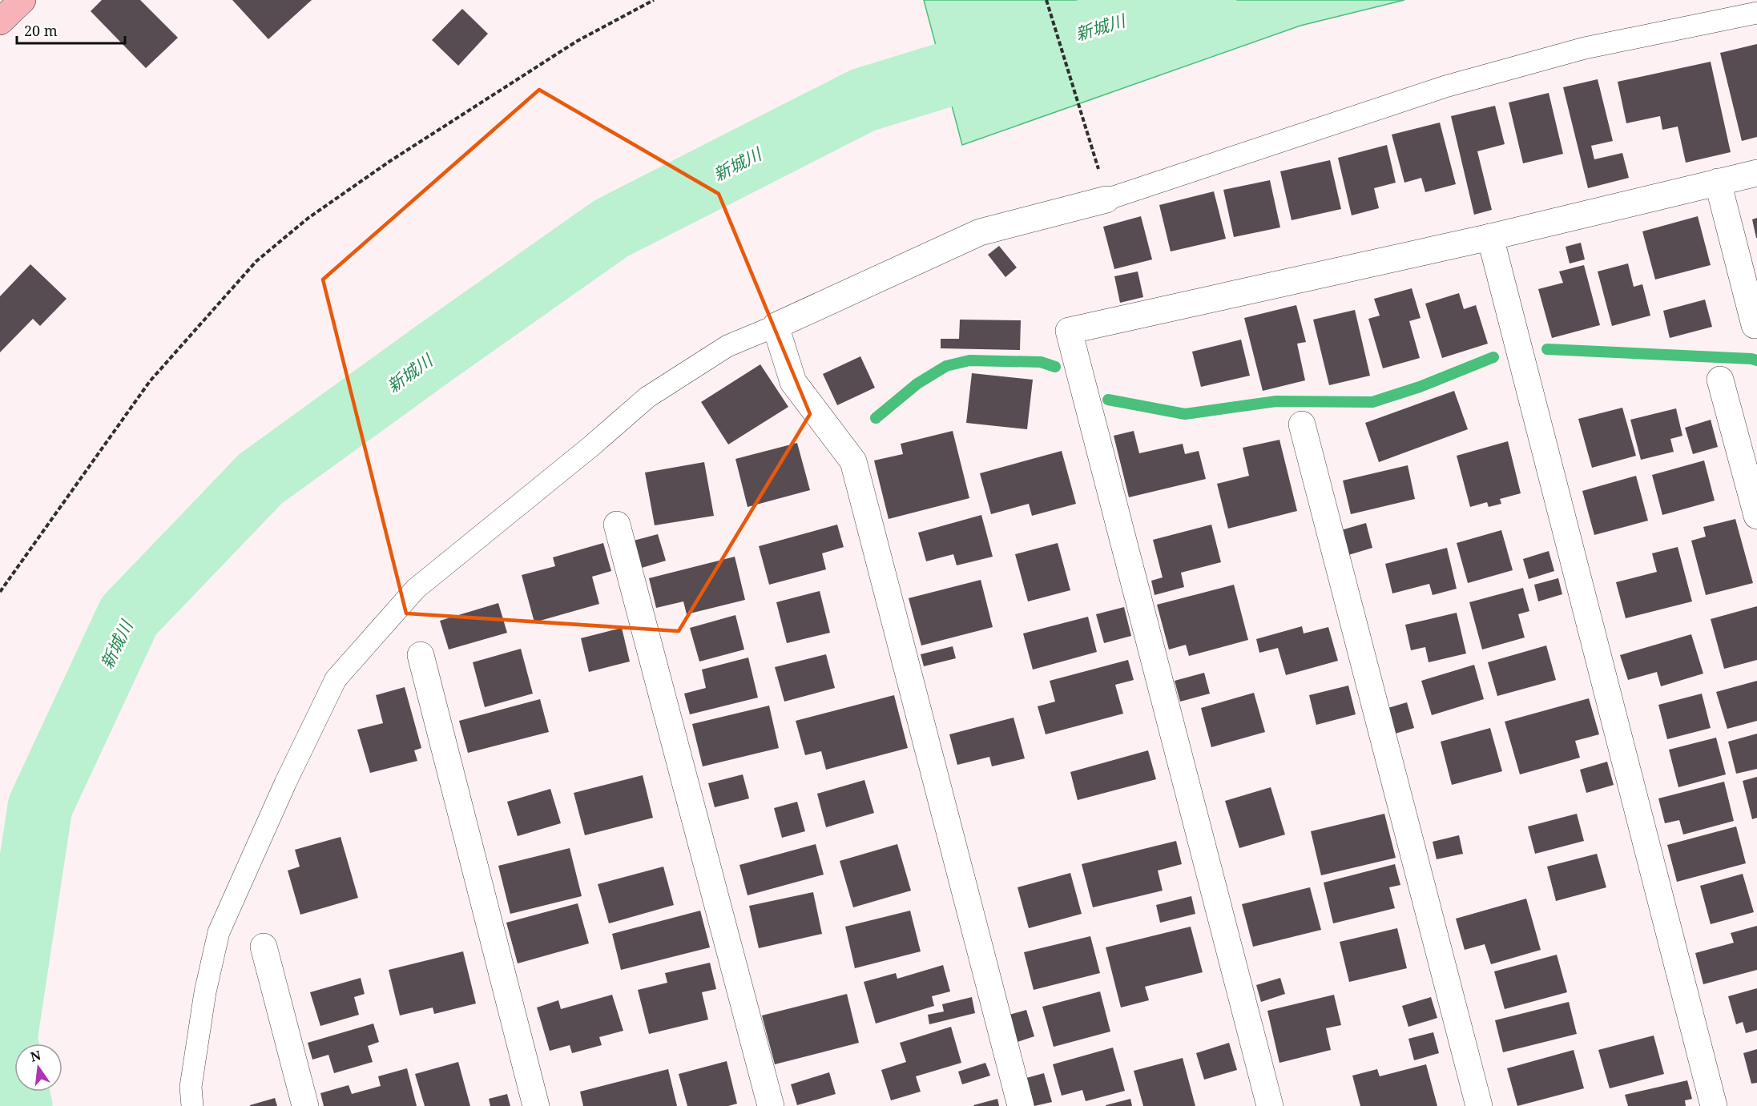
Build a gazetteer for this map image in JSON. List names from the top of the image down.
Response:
{
  "water": ["新城川"],
  "scale_bar": "20 m",
  "north": "top"
}
